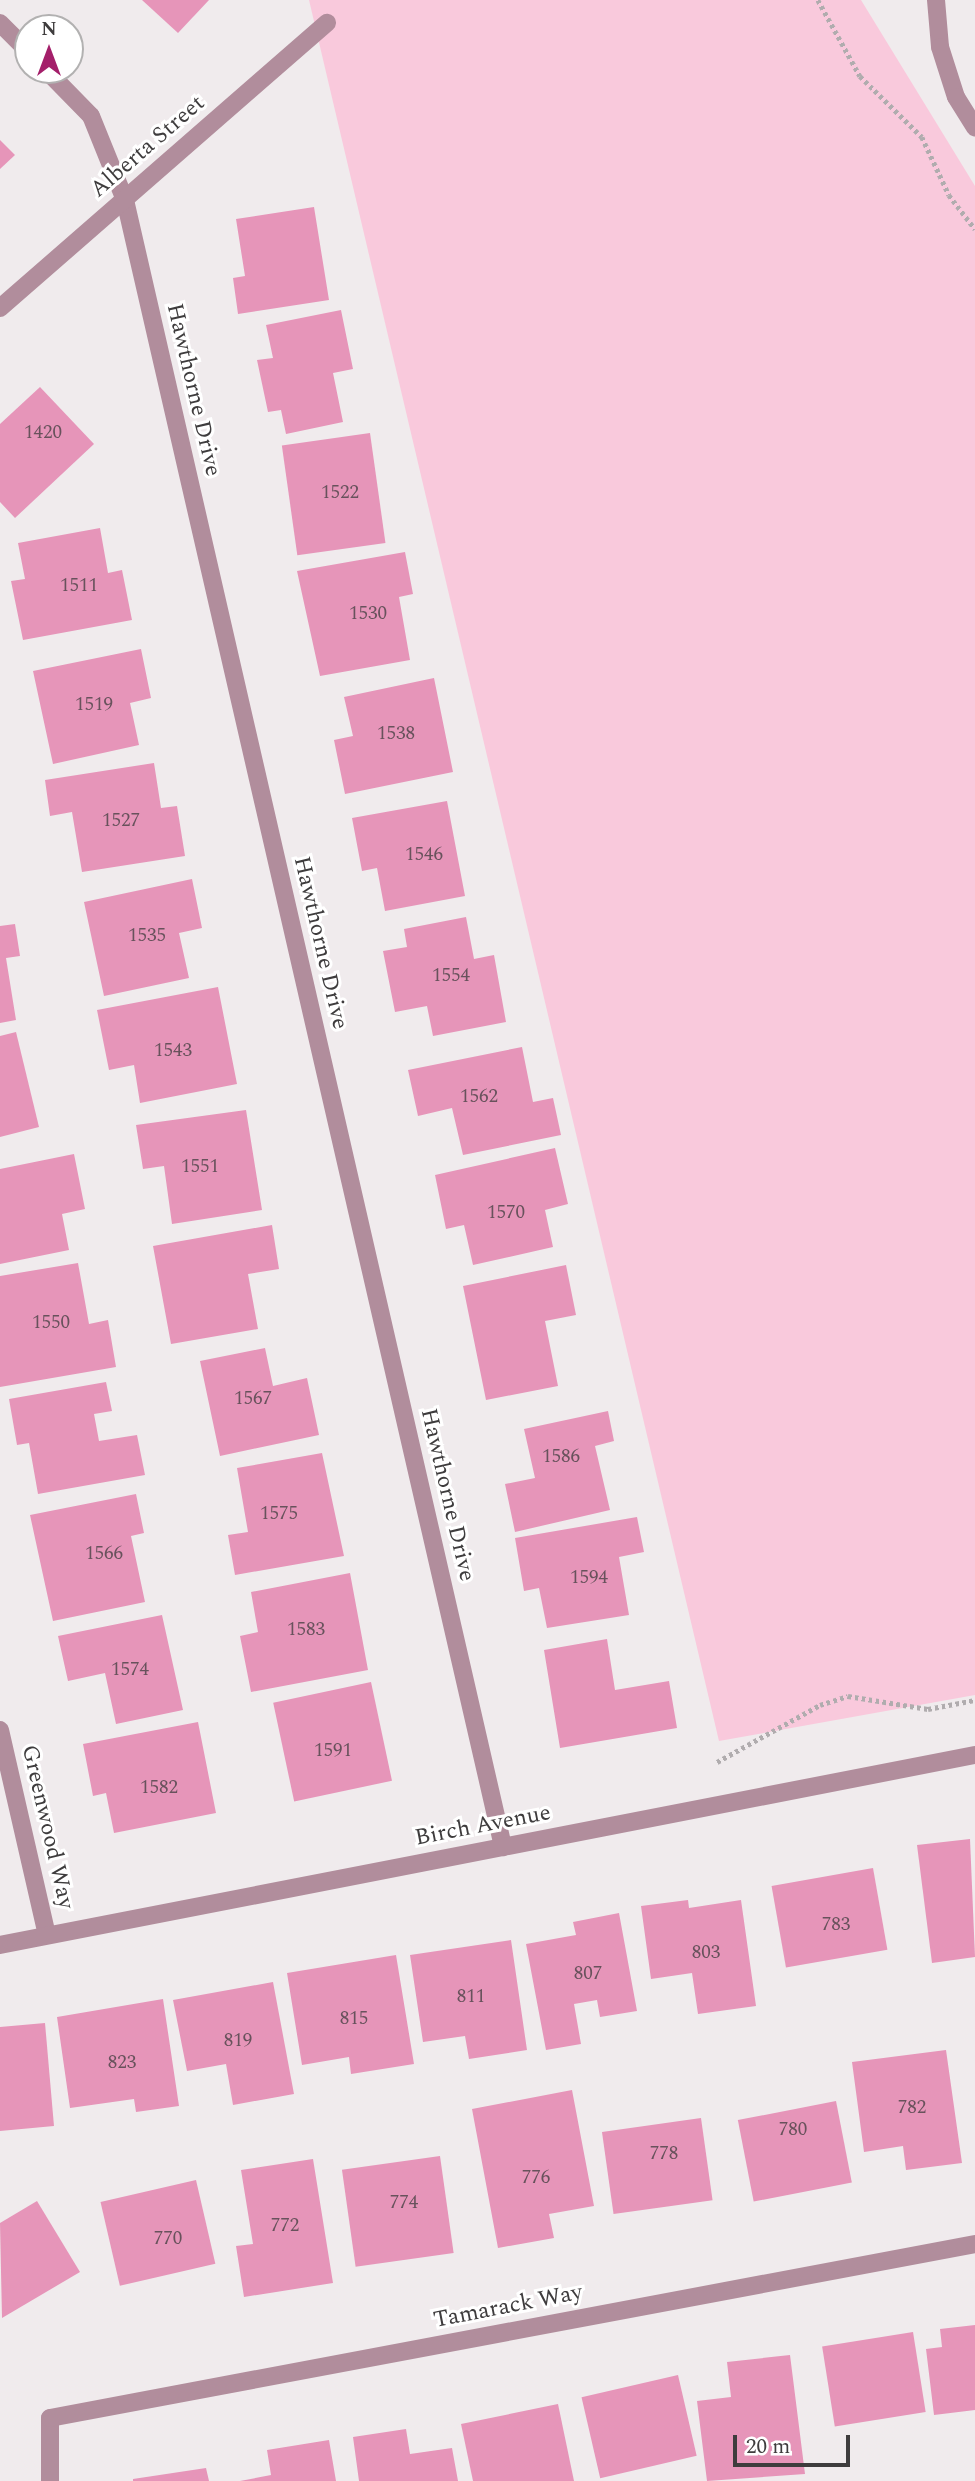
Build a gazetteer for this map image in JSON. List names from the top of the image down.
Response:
{
  "streets": {
    "street": [
      "Alberta Street",
      "Hawthorne Drive",
      "Birch Avenue",
      "Greenwood Way",
      "Tamarack Way"
    ]
  },
  "crossings": [
    ["Alberta Street", "Hawthorne Drive"],
    ["Hawthorne Drive", "Birch Avenue"],
    ["Birch Avenue", "Greenwood Way"]
  ],
  "house_numbers": [
    "1420",
    "1522",
    "1511",
    "1530",
    "1519",
    "1538",
    "1527",
    "1546",
    "1535",
    "1554",
    "1543",
    "1562",
    "1551",
    "1570",
    "1550",
    "1567",
    "1586",
    "1575",
    "1566",
    "1594",
    "1583",
    "1574",
    "1591",
    "1582",
    "783",
    "803",
    "807",
    "811",
    "815",
    "819",
    "823",
    "782",
    "780",
    "778",
    "776",
    "774",
    "772",
    "770"
  ],
  "scale_bar": "20 m",
  "north": "top"
}
